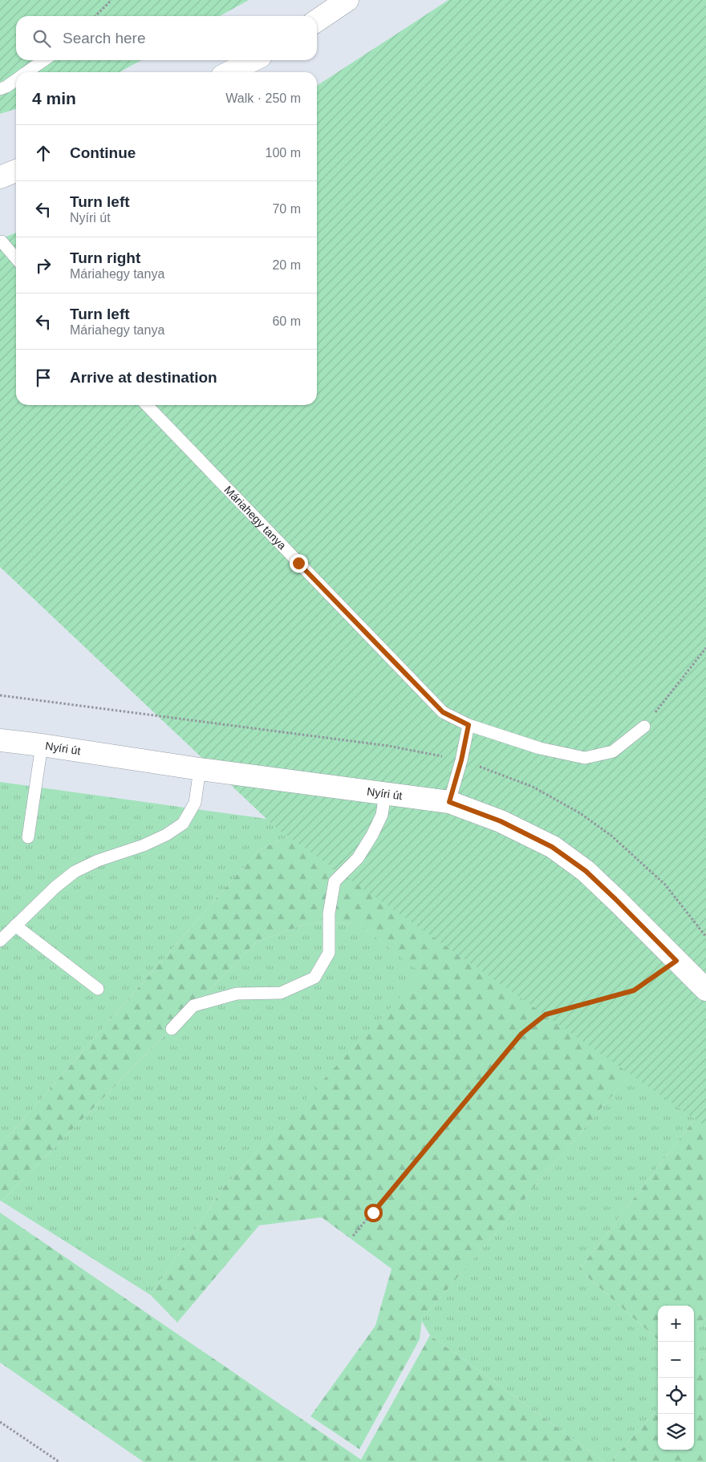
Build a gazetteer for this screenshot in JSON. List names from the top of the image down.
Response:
{
  "streets": {
    "street": ["Nyíri út"],
    "lane": ["Máriahegy tanya"]
  },
  "page": {
    "search": "Search here",
    "heading": ["4 min", "Walk · 250 m"],
    "list": [
      ["Continue", "100 m"],
      ["Turn left", "Nyíri út", "70 m"],
      ["Turn right", "Máriahegy tanya", "20 m"],
      ["Turn left", "Máriahegy tanya", "60 m"],
      "Arrive at destination"
    ],
    "map_buttons": ["+", "−"]
  }
}
